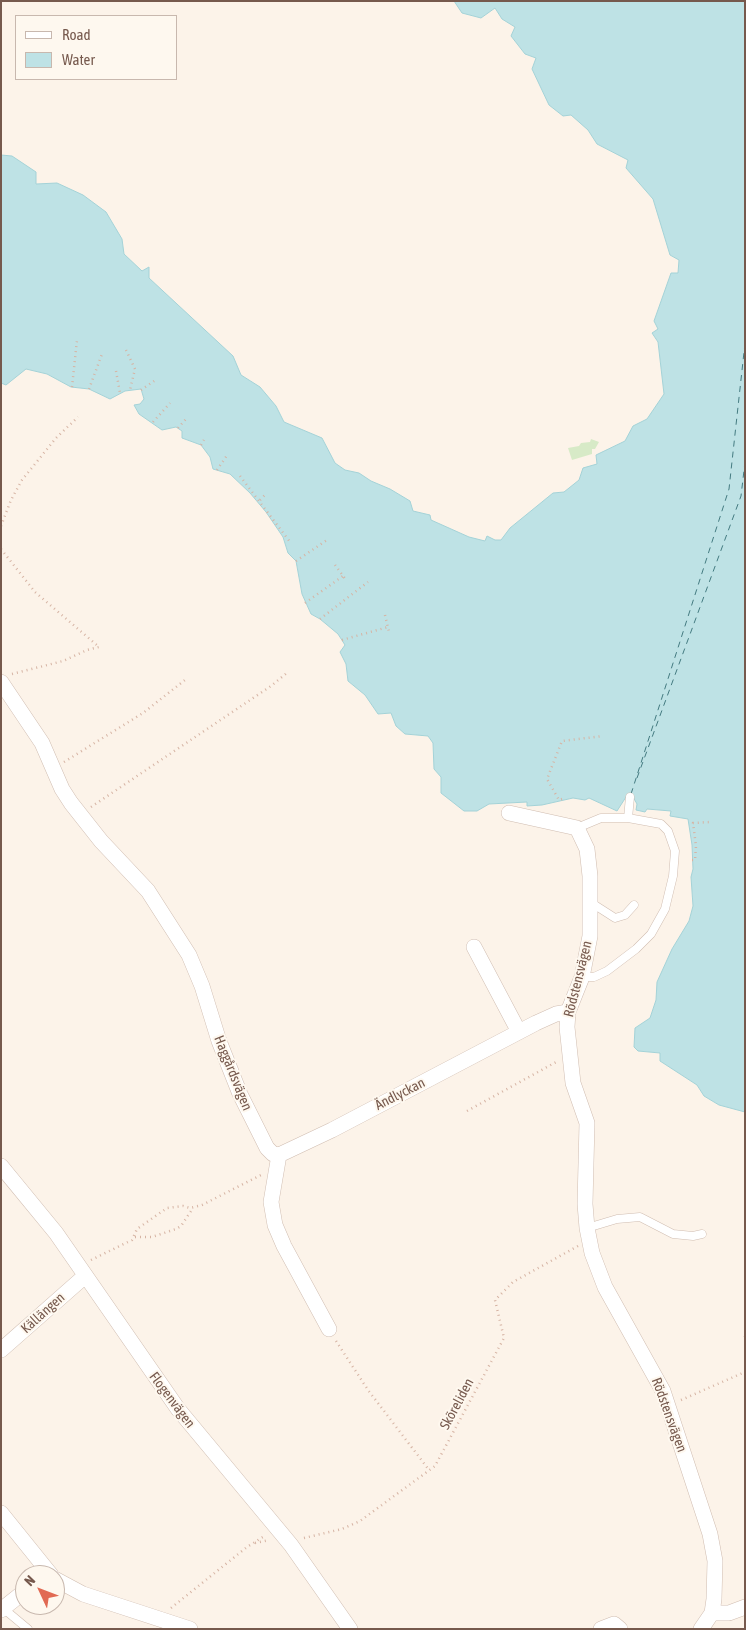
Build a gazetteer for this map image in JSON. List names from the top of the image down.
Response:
{
  "streets": {
    "street": [
      "Rödstensvägen",
      "Haggårdsvägen",
      "Ändlyckan",
      "Källängen",
      "Flogenvägen"
    ],
    "path": ["Sköreliden"]
  },
  "crossings": [
    ["Rödstensvägen", "Ändlyckan"],
    ["Rödstensvägen", "Sköreliden"],
    ["Haggårdsvägen", "Ändlyckan"],
    ["Källängen", "Flogenvägen"],
    ["Flogenvägen", "Sköreliden"]
  ],
  "legend": ["Road", "Water"],
  "north": "top left"
}
